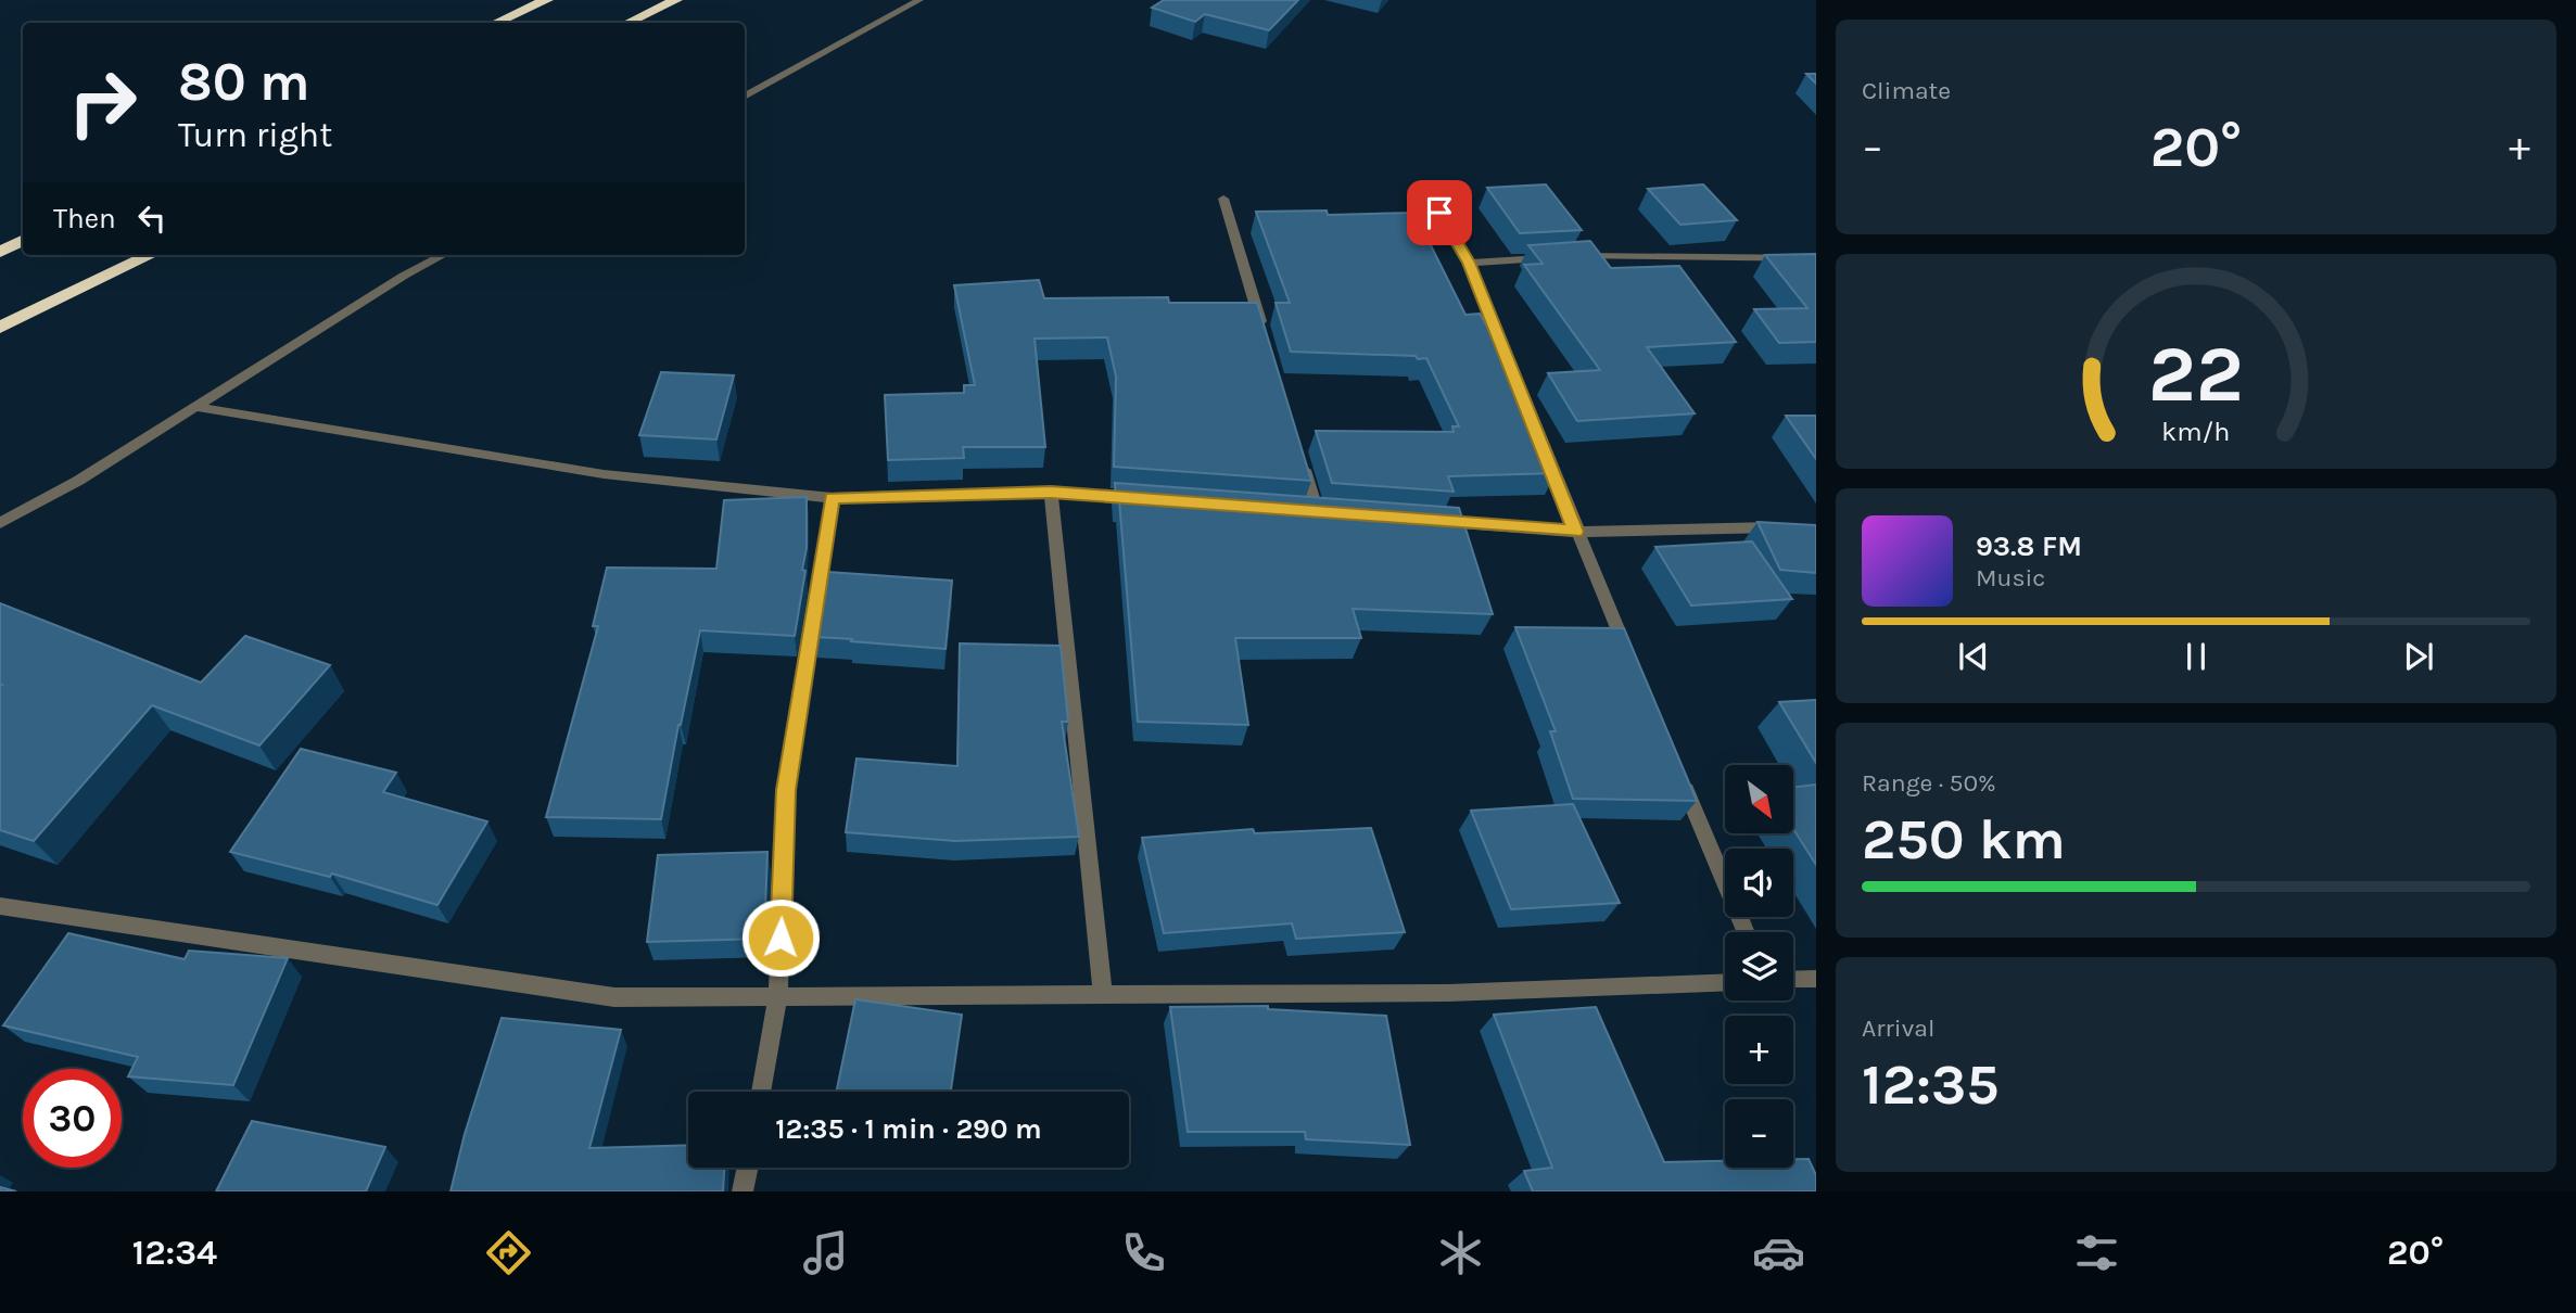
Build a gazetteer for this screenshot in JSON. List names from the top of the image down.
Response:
{
  "north": "bottom right",
  "page": {
    "tile": [
      "Climate",
      ["Range · 50%", "250 km"],
      ["Arrival", "12:35"]
    ],
    "turn": ["80 m", "Turn right"],
    "heat": ["−", "20°", "+"],
    "then": "Then",
    "song": ["93.8 FM", "Music"],
    "map_buttons": ["+", "−"],
    "limit": "30",
    "trip": "12:35 · 1 min · 290 m",
    "tabs": ["12:34", "20°"],
    "gauge": ["22", "km/h"]
  }
}
